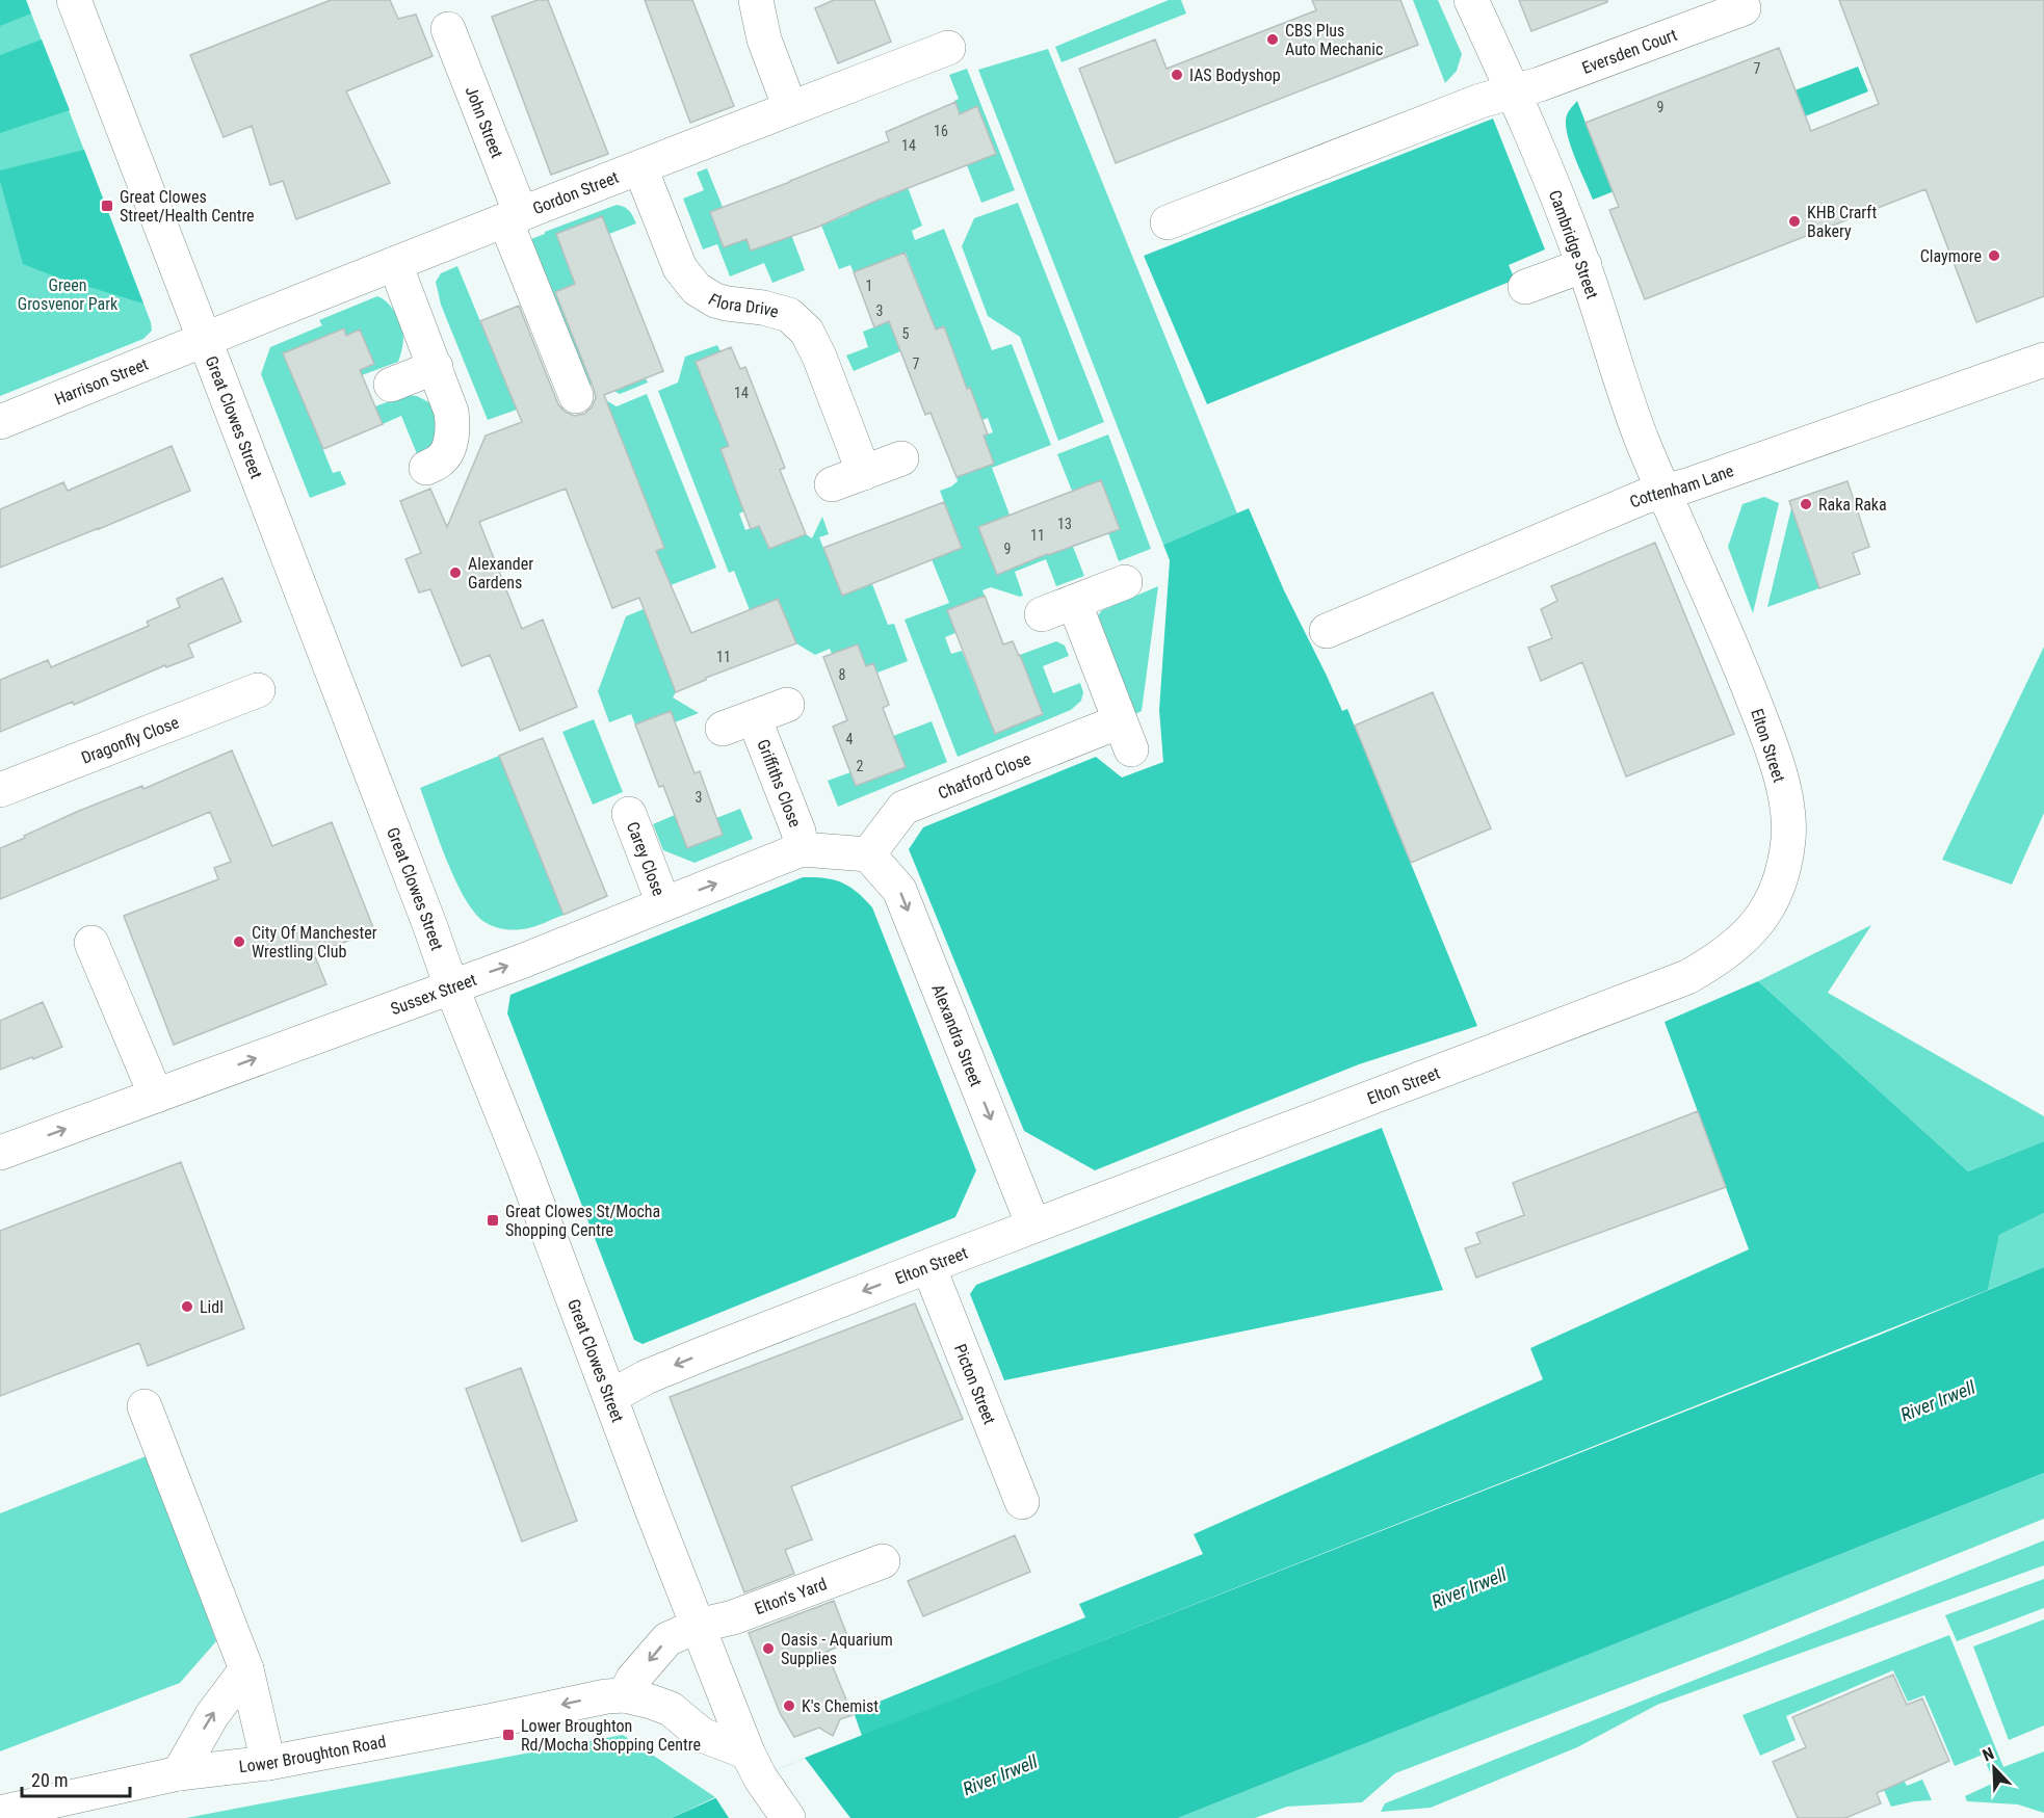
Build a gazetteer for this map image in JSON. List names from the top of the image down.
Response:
{
  "streets": {
    "street": [
      "Eversden Court",
      "John Street",
      "Gordon Street",
      "Cambridge Street",
      "Flora Drive",
      "Harrison Street",
      "Great Clowes Street",
      "Cottenham Lane",
      "Dragonfly Close",
      "Elton Street",
      "Chatford Close",
      "Griffiths Close",
      "Carey Close",
      "Sussex Street",
      "Alexandra Street",
      "Picton Street",
      "Elton's Yard",
      "Lower Broughton Road"
    ]
  },
  "crossings": [
    ["Eversden Court", "Cambridge Street"],
    ["John Street", "Gordon Street"],
    ["Gordon Street", "Flora Drive"],
    ["Gordon Street", "Harrison Street"],
    ["Gordon Street", "Great Clowes Street"],
    ["Cambridge Street", "Cottenham Lane"],
    ["Cambridge Street", "Elton Street"],
    ["Harrison Street", "Great Clowes Street"],
    ["Great Clowes Street", "Elton Street"],
    ["Great Clowes Street", "Sussex Street"],
    ["Great Clowes Street", "Elton's Yard"],
    ["Great Clowes Street", "Lower Broughton Road"],
    ["Cottenham Lane", "Elton Street"],
    ["Elton Street", "Alexandra Street"],
    ["Elton Street", "Picton Street"],
    ["Chatford Close", "Sussex Street"],
    ["Chatford Close", "Alexandra Street"],
    ["Griffiths Close", "Sussex Street"],
    ["Carey Close", "Sussex Street"],
    ["Sussex Street", "Alexandra Street"]
  ],
  "one_way": ["Sussex Street", "Alexandra Street", "Lower Broughton Road"],
  "water": ["River Irwell"],
  "parks": ["Green Grosvenor Park"],
  "places": {
    "other": [
      "CBS Plus Auto Mechanic",
      "IAS Bodyshop",
      "KHB Crarft Bakery",
      "Claymore",
      "Raka Raka",
      "Alexander Gardens",
      "City Of Manchester Wrestling Club",
      "Lidl",
      "Oasis - Aquarium Supplies",
      "K's Chemist"
    ],
    "transit": ["Great Clowes Street/Health Centre", "Great Clowes St/Mocha Shopping Centre", "Lower Broughton Rd/Mocha Shopping Centre"]
  },
  "house_numbers": [
    "7",
    "9",
    "16",
    "14",
    "1",
    "3",
    "5",
    "7",
    "14",
    "13",
    "11",
    "9",
    "11",
    "8",
    "4",
    "2",
    "3"
  ],
  "scale_bar": "20 m",
  "north": "top left"
}
